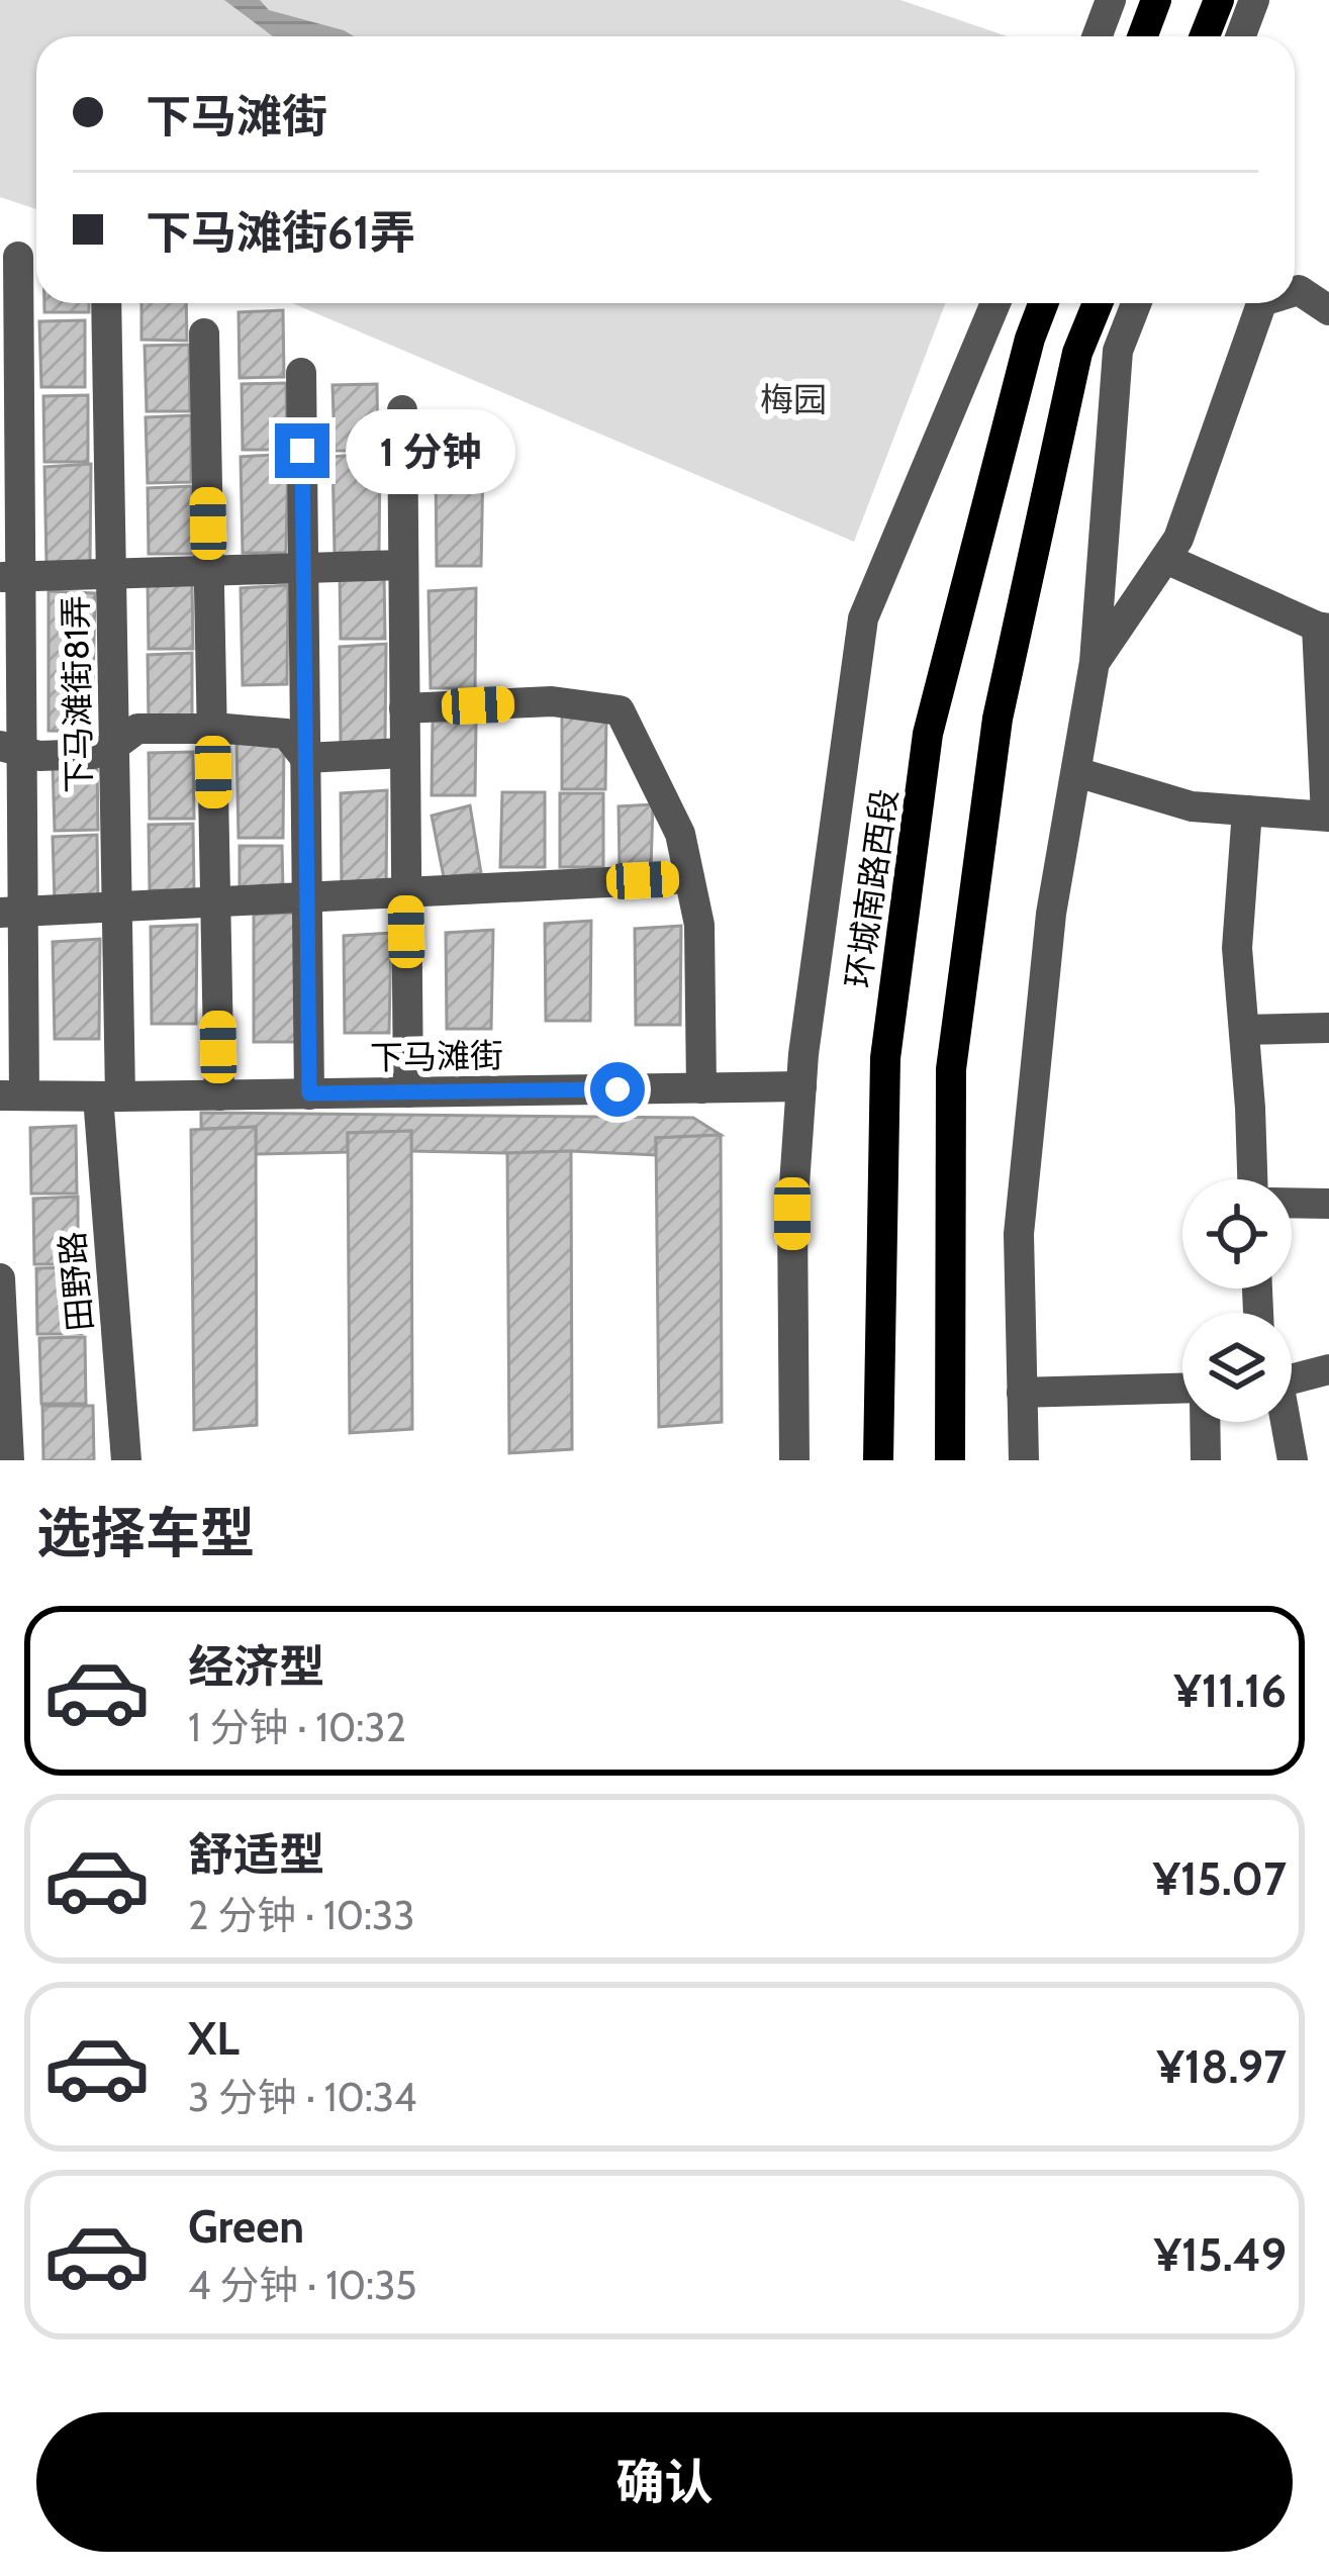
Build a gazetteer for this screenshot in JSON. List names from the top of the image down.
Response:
{
  "streets": {
    "main road": ["环城南路西段"],
    "street": ["下马滩街81弄", "下马滩街", "田野路"]
  },
  "crossings": [
    ["下马滩街81弄", "下马滩街"],
    ["下马滩街81弄", "田野路"],
    ["下马滩街", "田野路"]
  ],
  "parks": ["梅园"],
  "page": {
    "banner": ["下马滩街", "下马滩街61弄"],
    "bubble": "1 分钟",
    "heading": "选择车型",
    "list": [
      {
        "name": "经济型",
        "note": "1 分钟 · 10:32",
        "value": "¥11.16"
      },
      {
        "name": "舒适型",
        "note": "2 分钟 · 10:33",
        "value": "¥15.07"
      },
      {
        "name": "XL",
        "note": "3 分钟 · 10:34",
        "value": "¥18.97"
      },
      {
        "name": "Green",
        "note": "4 分钟 · 10:35",
        "value": "¥15.49"
      }
    ],
    "buttons": "确认"
  }
}
